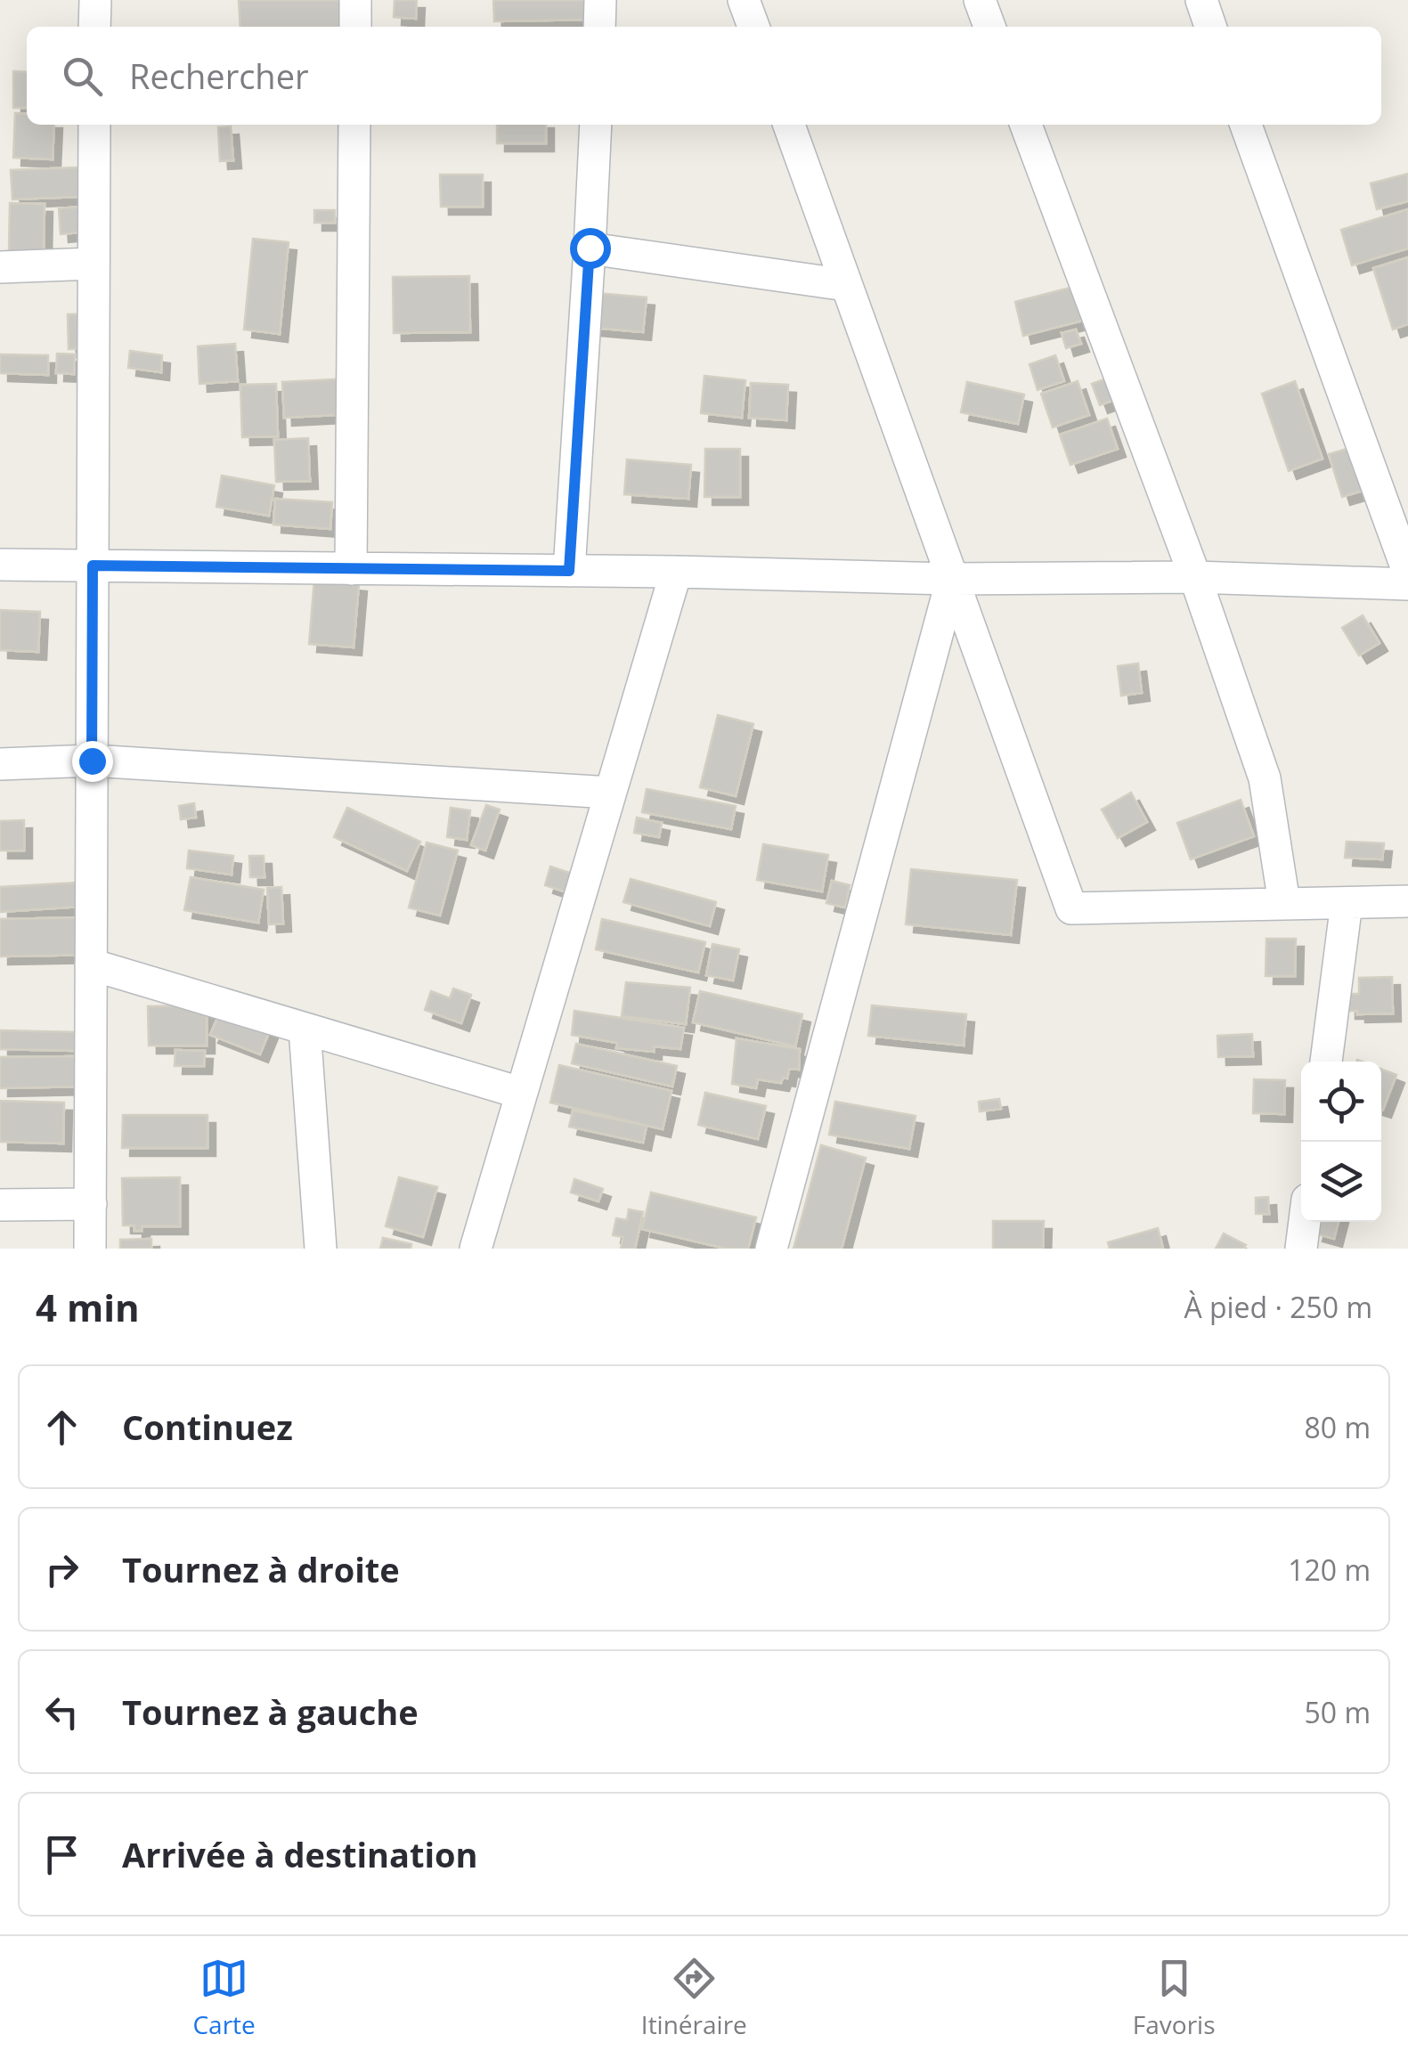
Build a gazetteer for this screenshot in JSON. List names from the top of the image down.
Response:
{
  "page": {
    "search": "Rechercher",
    "heading": ["4 min", "À pied · 250 m"],
    "list": [
      ["Continuez", "80 m"],
      ["Tournez à droite", "120 m"],
      ["Tournez à gauche", "50 m"],
      "Arrivée à destination"
    ],
    "nav": ["Carte", "Itinéraire", "Favoris"]
  }
}
